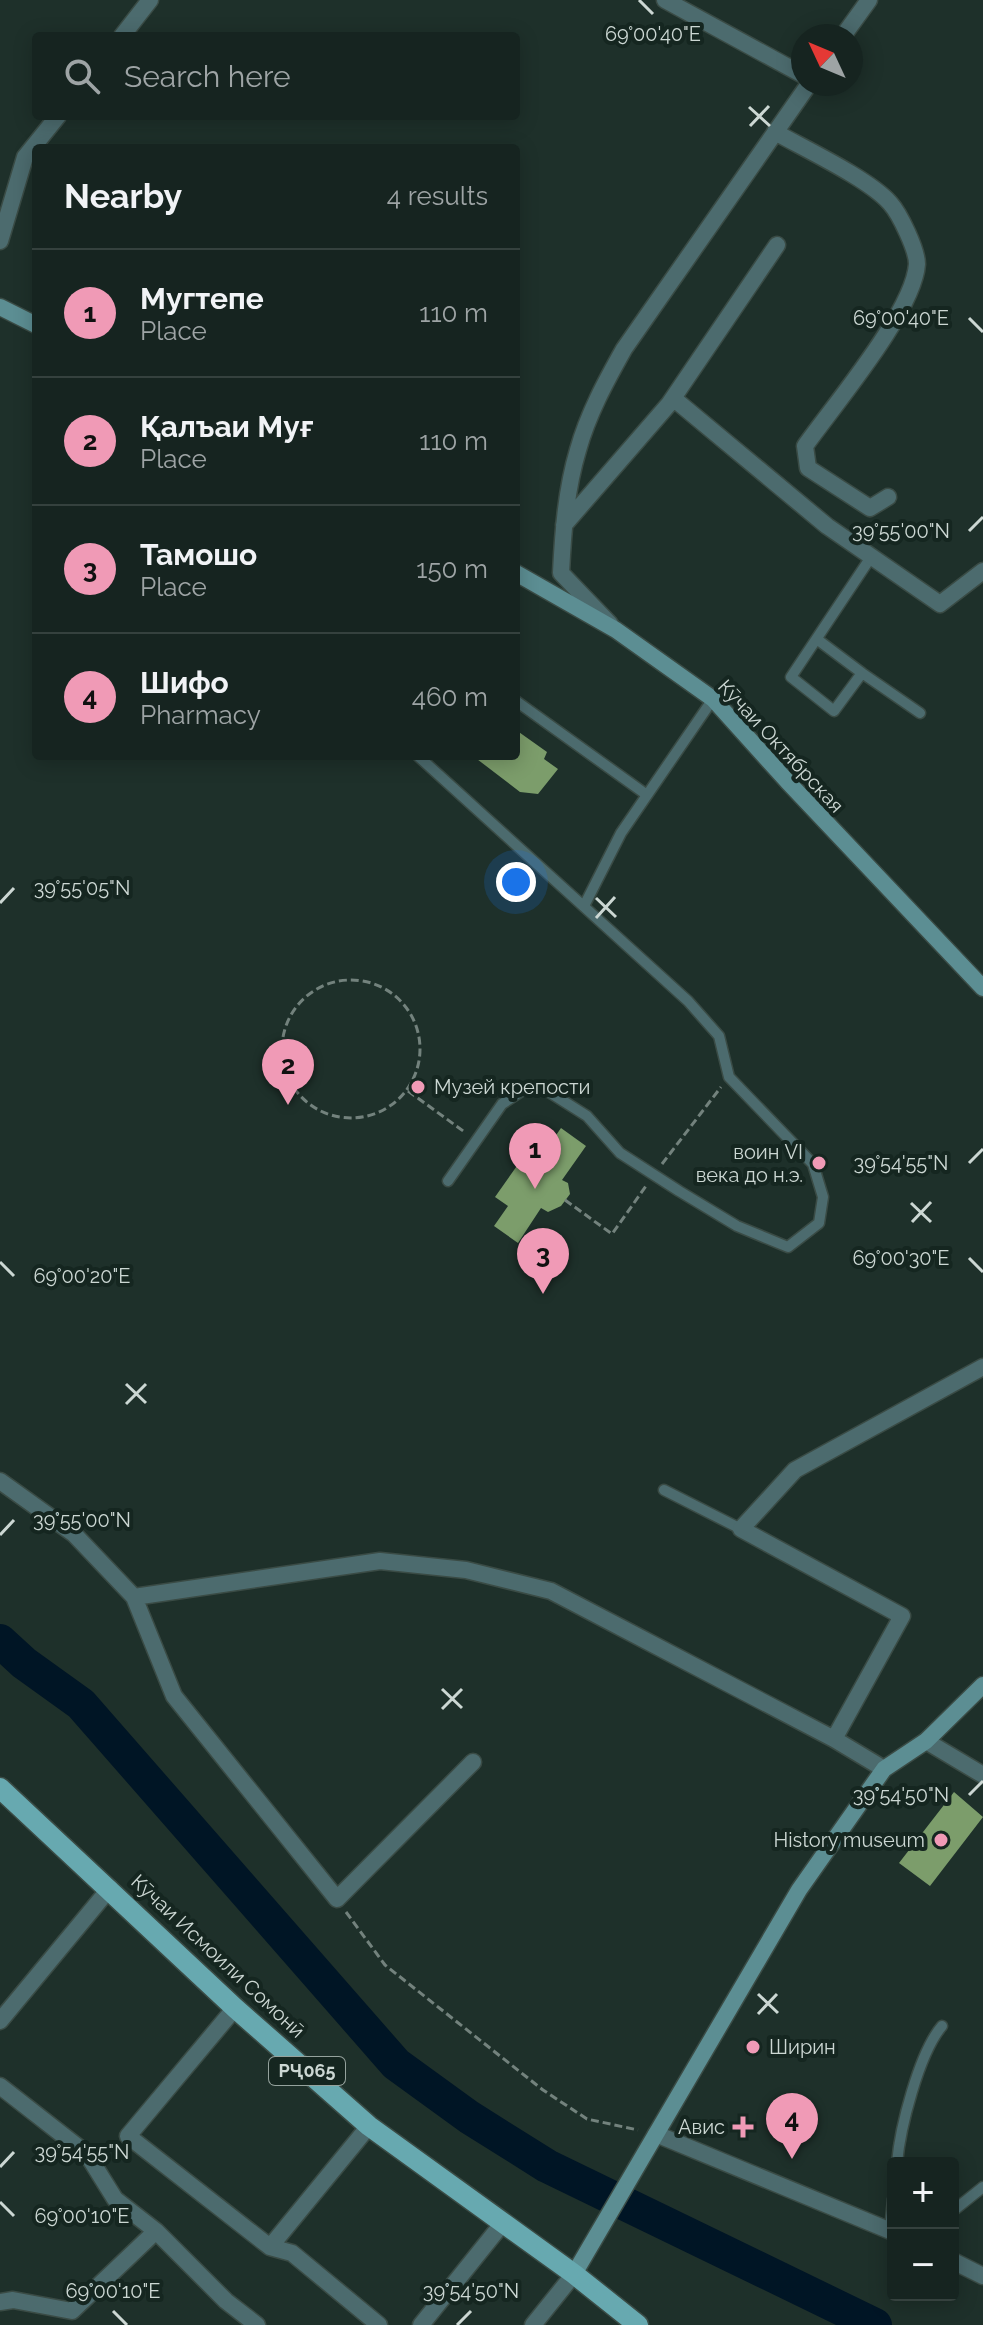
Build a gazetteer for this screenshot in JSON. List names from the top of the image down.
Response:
{
  "streets": {
    "main road": ["Кӯчаи Октябрская", "Кӯчаи Исмоили Сомонӣ", "РҶ065"]
  },
  "places": {
    "other": [
      "Музей крепости",
      "воин VI века до н.э.",
      "History museum",
      "Ширин"
    ],
    "health": ["Авис"]
  },
  "north": "top left",
  "page": {
    "search": "Search here",
    "heading": ["Nearby", "4 results"],
    "list": [
      {
        "mark": "1",
        "name": "Мугтепе",
        "note": "Place",
        "value": "110 m"
      },
      {
        "mark": "2",
        "name": "Қалъаи Муғ",
        "note": "Place",
        "value": "110 m"
      },
      {
        "mark": "3",
        "name": "Тамошо",
        "note": "Place",
        "value": "150 m"
      },
      {
        "mark": "4",
        "name": "Шифо",
        "note": "Pharmacy",
        "value": "460 m"
      }
    ],
    "pins": [
      "2",
      "1",
      "3",
      "4"
    ],
    "map_buttons": ["+", "−"]
  },
  "coordinates": [
    "69°00'40\"E",
    "39°55'00\"N",
    "39°55'05\"N",
    "39°54'55\"N",
    "69°00'30\"E",
    "69°00'20\"E",
    "39°54'50\"N",
    "69°00'10\"E"
  ]
}
